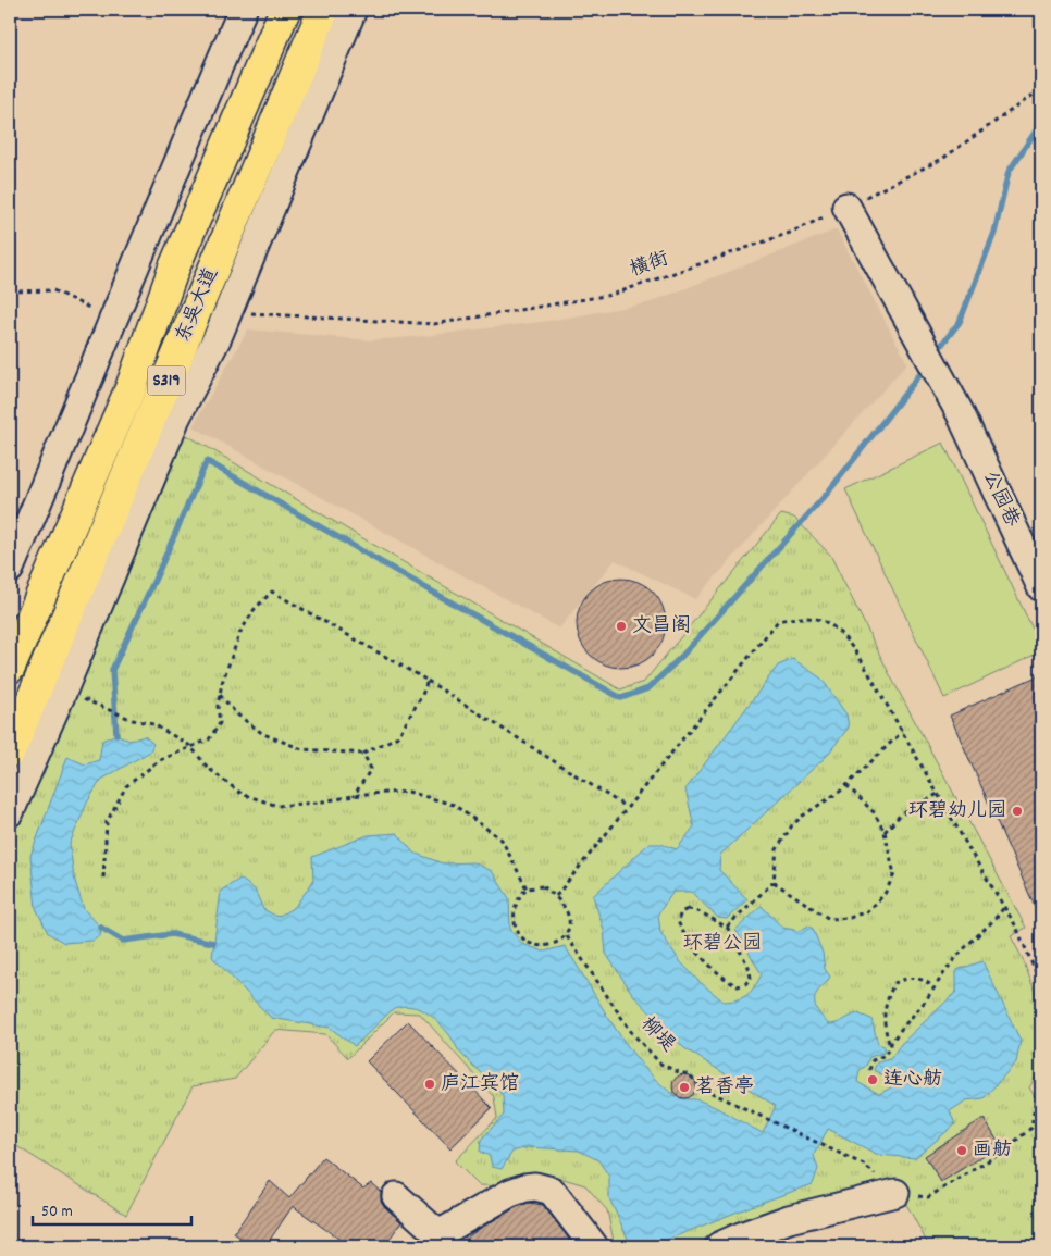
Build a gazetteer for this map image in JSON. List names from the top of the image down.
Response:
{
  "streets": {
    "main road": ["东吴大道", "S319"],
    "street": ["公园巷"],
    "path": ["横街", "柳堤"]
  },
  "crossings": [
    ["横街", "公园巷"]
  ],
  "parks": ["环碧公园"],
  "places": [
    "文昌阁",
    "环碧幼儿园",
    "连心舫",
    "庐江宾馆",
    "茗香亭",
    "画舫"
  ],
  "scale_bar": "50 m"
}
